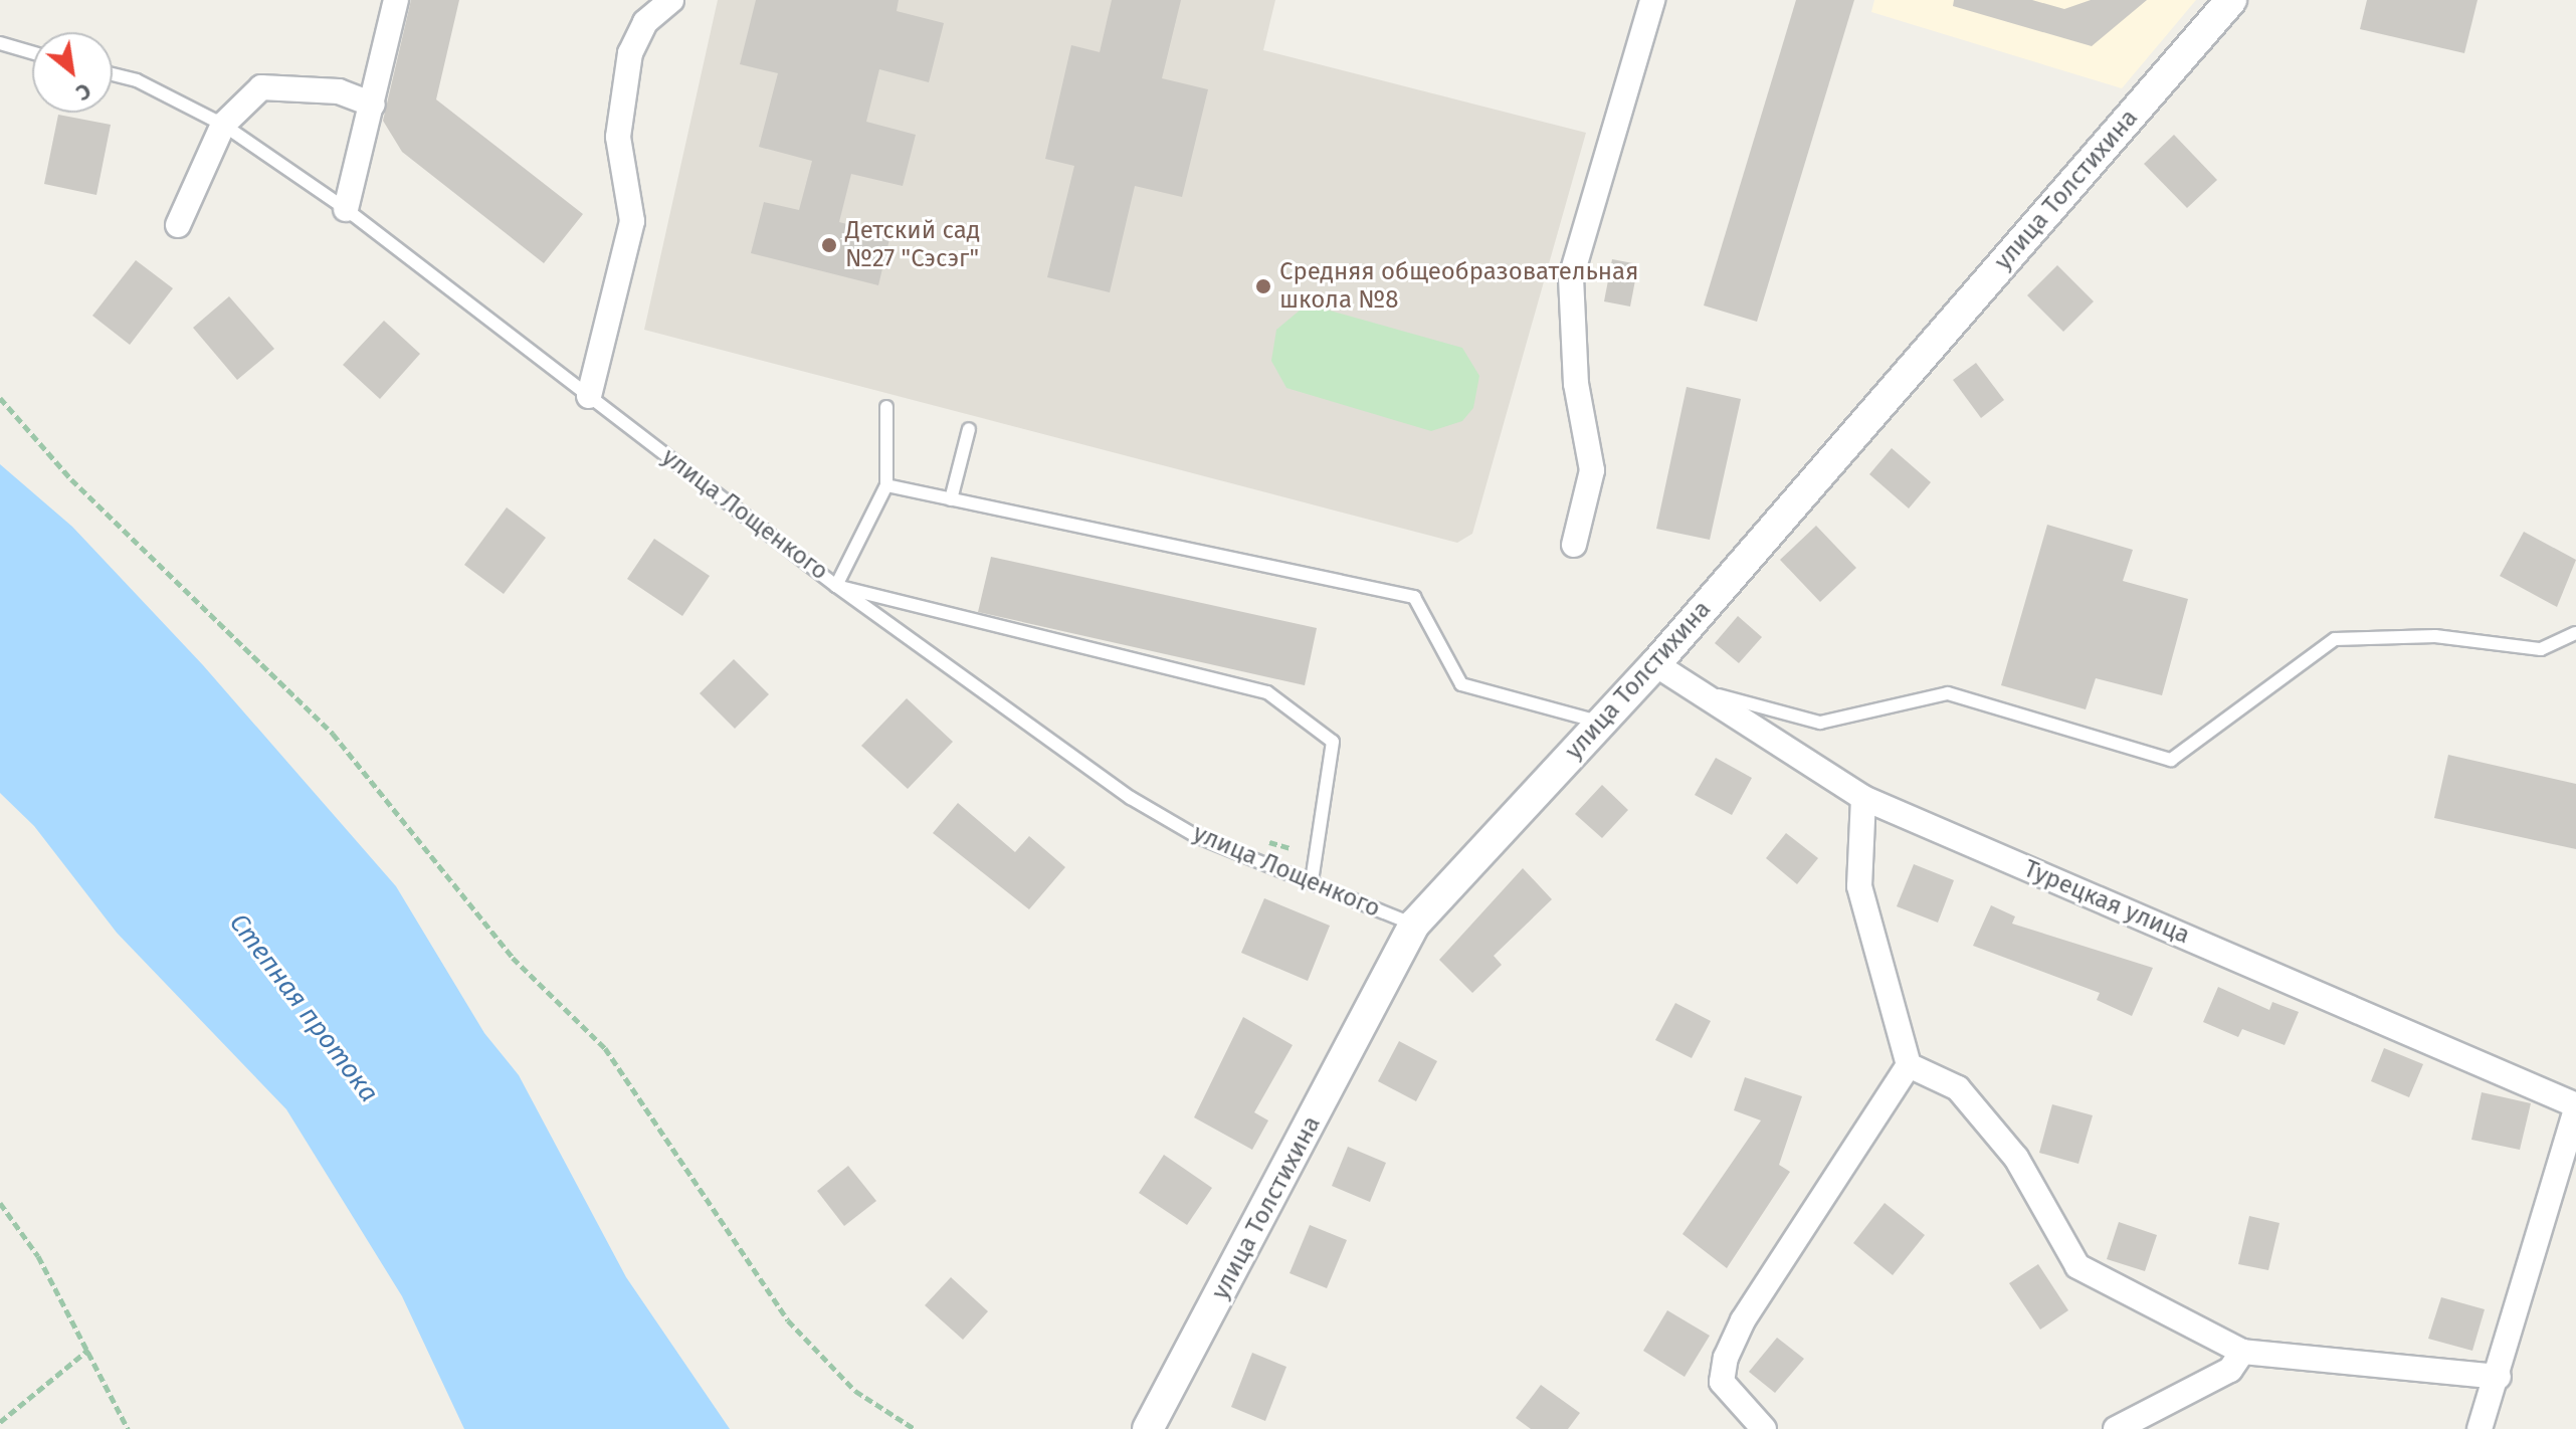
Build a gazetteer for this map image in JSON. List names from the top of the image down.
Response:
{
  "streets": {
    "street": ["улица Толстихина", "Турецкая улица"],
    "lane": ["улица Лощенкого"]
  },
  "crossings": [
    ["улица Толстихина", "улица Лощенкого"],
    ["улица Толстихина", "Турецкая улица"]
  ],
  "water": ["Степная протока"],
  "places": ["Детский сад №27 \"Сэсэг\"", "Средняя общеобразовательная школа №8"],
  "north": "bottom right"
}
